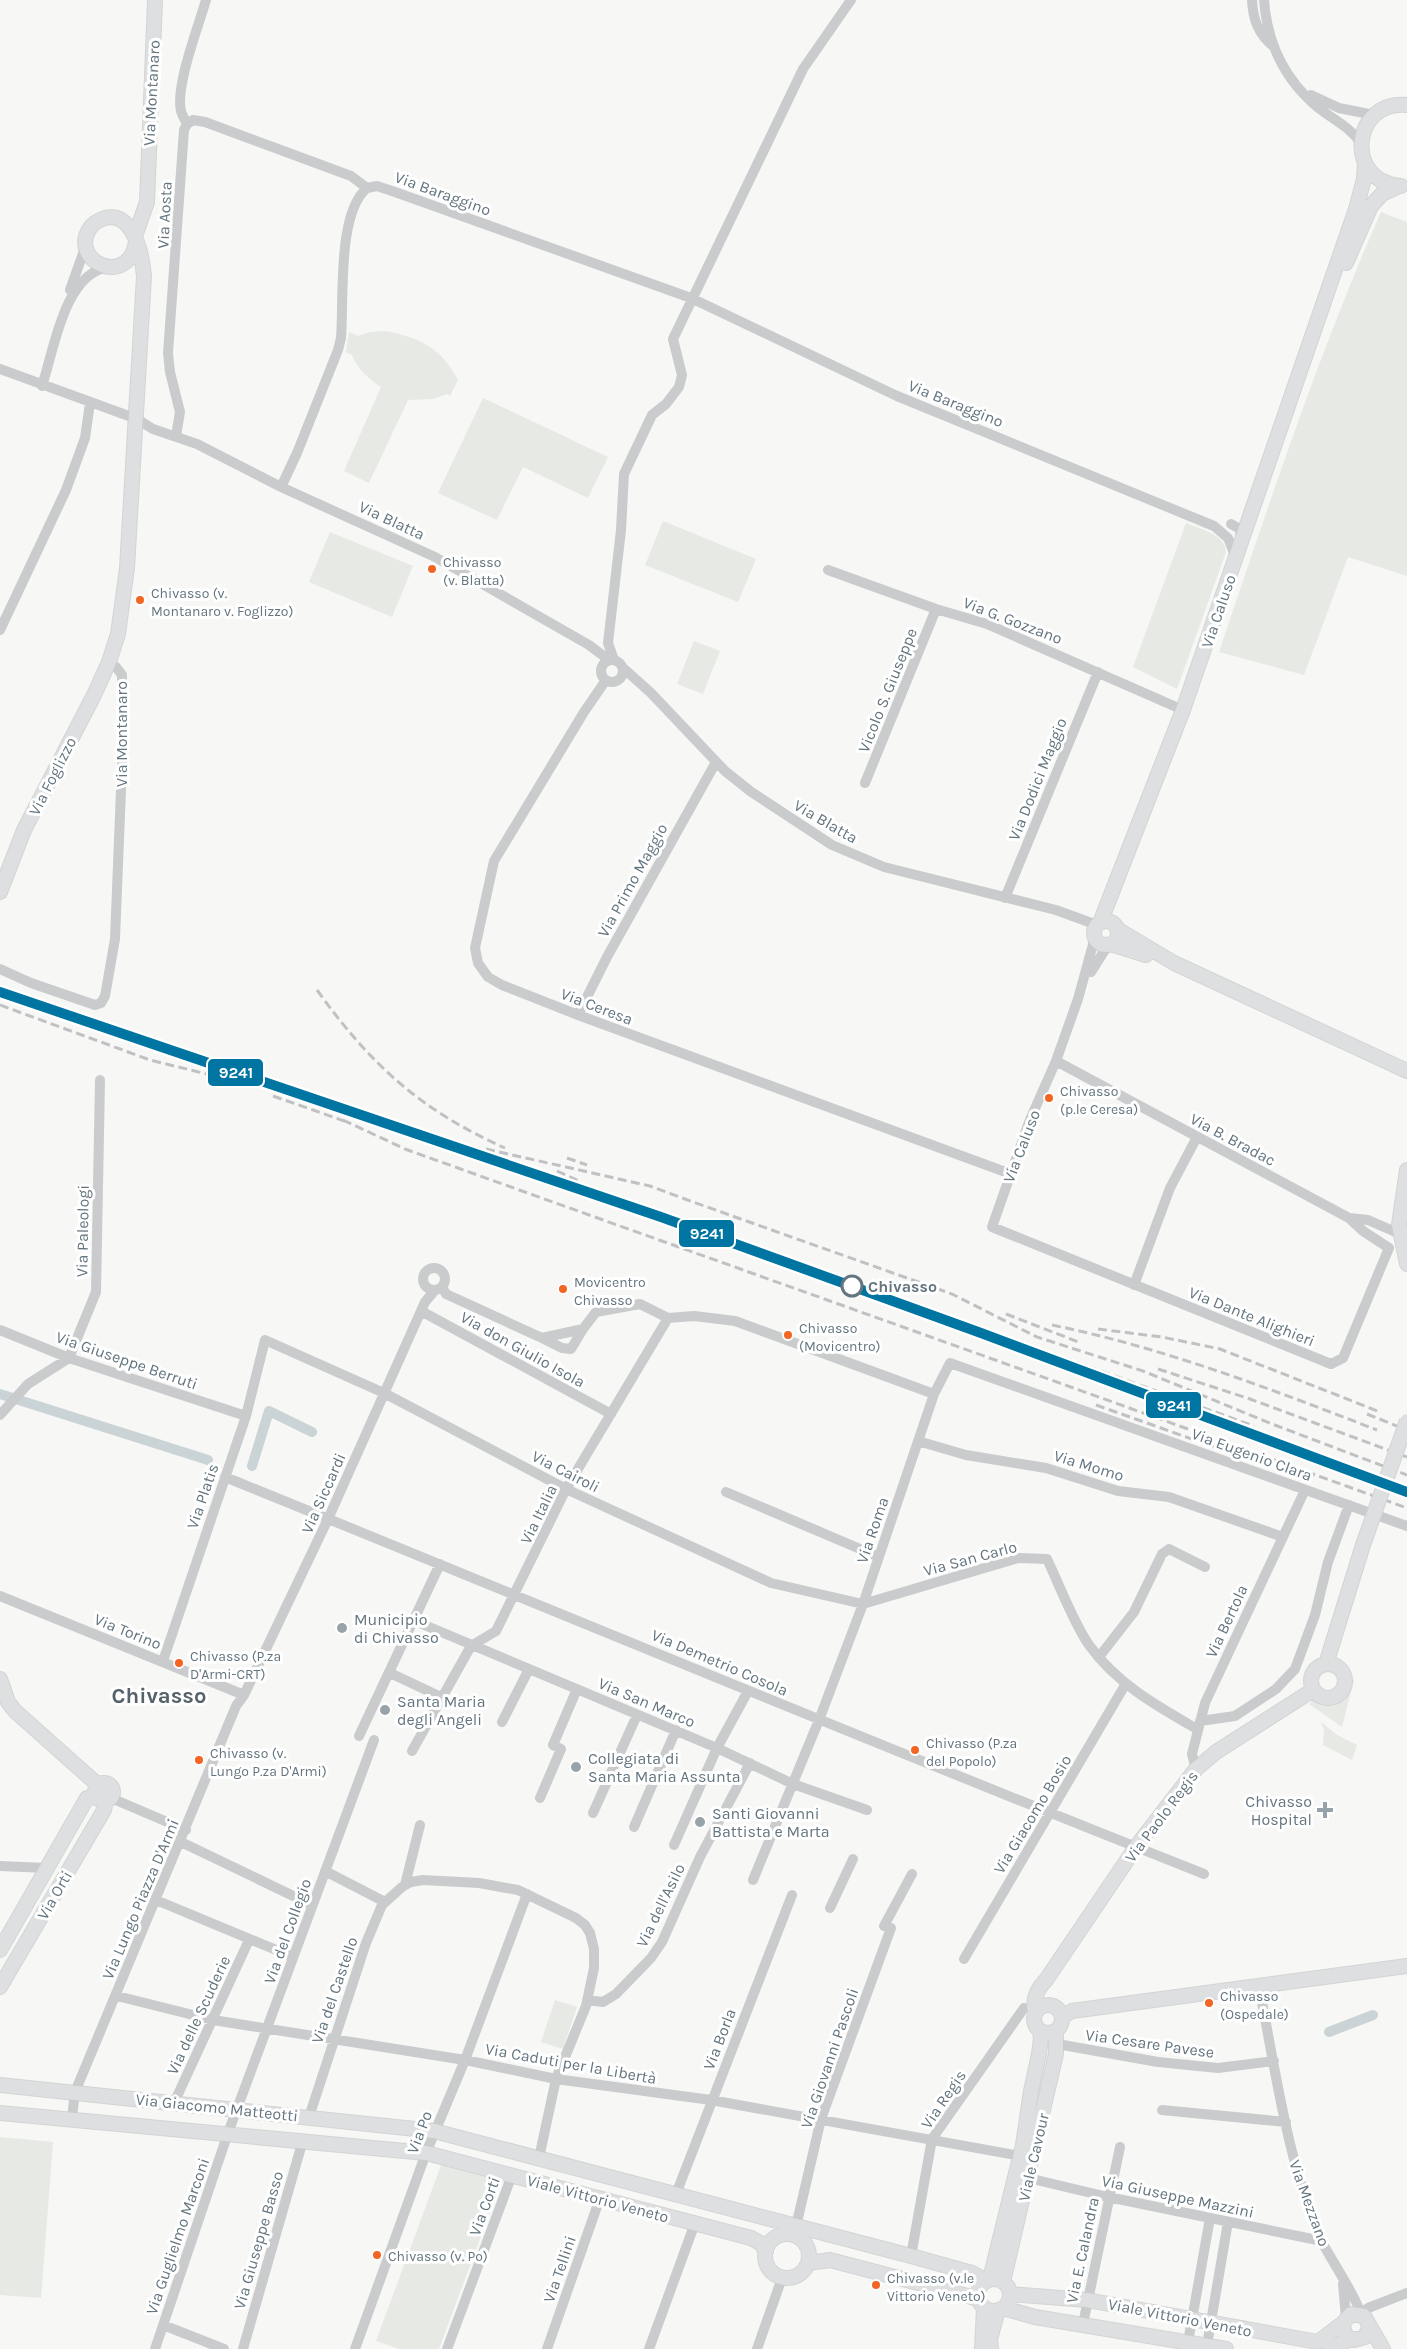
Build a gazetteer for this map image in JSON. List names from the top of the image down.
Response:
{
  "streets": {
    "main road": [
      "Via Montanaro",
      "Via Caluso",
      "Via Foglizzo",
      "Via Paolo Regis",
      "Via Orti",
      "Via Giacomo Matteotti",
      "Viale Cavour",
      "Viale Vittorio Veneto",
      "Via Mezzano"
    ],
    "street": [
      "Via Baraggino",
      "Via Aosta",
      "Via Blatta",
      "Via G. Gozzano",
      "Vicolo S. Giuseppe",
      "Via Dodici Maggio",
      "Via Primo Maggio",
      "Via Ceresa",
      "Via B. Bradac",
      "Via Paleologi",
      "Via Dante Alighieri",
      "Via don Giulio Isola",
      "Via Giuseppe Berruti",
      "Via Eugenio Clara",
      "Via Momo",
      "Via Cairoli",
      "Via Siccardi",
      "Via Platis",
      "Via Italia",
      "Via Roma",
      "Via San Carlo",
      "Via Bertola",
      "Via Torino",
      "Via Demetrio Cosola",
      "Via San Marco",
      "Via Giacomo Bosio",
      "Via Lungo Piazza D'Armi",
      "Via dell'Asilo",
      "Via del Collegio",
      "Via del Castello",
      "Via delle Scuderie",
      "Via Borla",
      "Via Cesare Pavese",
      "Via Giovanni Pascoli",
      "Via Caduti per la Libertà",
      "Via Regis",
      "Via Po",
      "Via Giuseppe Mazzini",
      "Via Corti",
      "Via Guglielmo Marconi",
      "Via Giuseppe Basso",
      "Via E. Calandra",
      "Via Tellini"
    ]
  },
  "crossings": [
    ["Via Montanaro", "Via Blatta"],
    ["Via Montanaro", "Via Foglizzo"],
    ["Via Baraggino", "Via Aosta"],
    ["Via Baraggino", "Via Caluso"],
    ["Via Aosta", "Via Blatta"],
    ["Via Blatta", "Via Caluso"],
    ["Via Blatta", "Via Dodici Maggio"],
    ["Via Blatta", "Via Primo Maggio"],
    ["Via Blatta", "Via Ceresa"],
    ["Via Caluso", "Via G. Gozzano"],
    ["Via Caluso", "Via Ceresa"],
    ["Via Caluso", "Via B. Bradac"],
    ["Via Caluso", "Via Dante Alighieri"],
    ["Via G. Gozzano", "Vicolo S. Giuseppe"],
    ["Via G. Gozzano", "Via Dodici Maggio"],
    ["Via Primo Maggio", "Via Ceresa"],
    ["Via B. Bradac", "Via Dante Alighieri"],
    ["Via Paleologi", "Via Giuseppe Berruti"],
    ["Via don Giulio Isola", "Via Siccardi"],
    ["Via don Giulio Isola", "Via Italia"],
    ["Via Giuseppe Berruti", "Via Platis"],
    ["Via Eugenio Clara", "Via Roma"],
    ["Via Eugenio Clara", "Via Bertola"],
    ["Via Momo", "Via Roma"],
    ["Via Momo", "Via Bertola"],
    ["Via Cairoli", "Via Siccardi"],
    ["Via Cairoli", "Via Platis"],
    ["Via Cairoli", "Via Italia"],
    ["Via Cairoli", "Via Roma"],
    ["Via Cairoli", "Via San Carlo"],
    ["Via Siccardi", "Via Torino"],
    ["Via Siccardi", "Via Demetrio Cosola"],
    ["Via Siccardi", "Via Lungo Piazza D'Armi"],
    ["Via Platis", "Via Torino"],
    ["Via Platis", "Via Demetrio Cosola"],
    ["Via Italia", "Via Demetrio Cosola"],
    ["Via Italia", "Via San Marco"],
    ["Via Roma", "Via San Carlo"],
    ["Via Roma", "Via Demetrio Cosola"],
    ["Via San Carlo", "Via Bertola"],
    ["Via San Carlo", "Via Giacomo Bosio"],
    ["Via Bertola", "Via Paolo Regis"],
    ["Via Torino", "Via Lungo Piazza D'Armi"],
    ["Via Demetrio Cosola", "Via Giacomo Bosio"],
    ["Via Demetrio Cosola", "Via Paolo Regis"],
    ["Via San Marco", "Via dell'Asilo"],
    ["Via Paolo Regis", "Via Regis"],
    ["Via Paolo Regis", "Viale Cavour"],
    ["Via Lungo Piazza D'Armi", "Via Caduti per la Libertà"],
    ["Via Lungo Piazza D'Armi", "Via Giacomo Matteotti"],
    ["Via del Collegio", "Via Caduti per la Libertà"],
    ["Via del Collegio", "Via Giacomo Matteotti"],
    ["Via del Collegio", "Via Guglielmo Marconi"],
    ["Via del Castello", "Via Caduti per la Libertà"],
    ["Via del Castello", "Via Giacomo Matteotti"],
    ["Via delle Scuderie", "Via Caduti per la Libertà"],
    ["Via delle Scuderie", "Via Giacomo Matteotti"],
    ["Via Borla", "Via Caduti per la Libertà"],
    ["Via Borla", "Viale Vittorio Veneto"],
    ["Via Cesare Pavese", "Viale Cavour"],
    ["Via Cesare Pavese", "Via Mezzano"],
    ["Via Giovanni Pascoli", "Via Caduti per la Libertà"],
    ["Via Giovanni Pascoli", "Viale Vittorio Veneto"],
    ["Via Caduti per la Libertà", "Via Regis"],
    ["Via Caduti per la Libertà", "Via Po"],
    ["Via Caduti per la Libertà", "Viale Cavour"],
    ["Via Regis", "Viale Cavour"],
    ["Via Regis", "Viale Vittorio Veneto"],
    ["Via Giacomo Matteotti", "Via Po"],
    ["Via Giacomo Matteotti", "Viale Vittorio Veneto"],
    ["Via Giacomo Matteotti", "Via Guglielmo Marconi"],
    ["Via Giacomo Matteotti", "Via Giuseppe Basso"],
    ["Via Po", "Viale Vittorio Veneto"],
    ["Viale Cavour", "Via Giuseppe Mazzini"],
    ["Viale Cavour", "Viale Vittorio Veneto"],
    ["Via Giuseppe Mazzini", "Via Mezzano"],
    ["Via Giuseppe Mazzini", "Via E. Calandra"],
    ["Viale Vittorio Veneto", "Via Mezzano"],
    ["Viale Vittorio Veneto", "Via Corti"],
    ["Viale Vittorio Veneto", "Via E. Calandra"],
    ["Viale Vittorio Veneto", "Via Tellini"]
  ],
  "districts": ["Chivasso"],
  "places": {
    "other": [
      "Chivasso (v. Blatta)",
      "Chivasso (v. Montanaro v. Foglizzo)",
      "Chivasso (p.le Ceresa)",
      "Chivasso",
      "Movicentro Chivasso",
      "Chivasso (Movicentro)",
      "Municipio di Chivasso",
      "Chivasso (P.za D'Armi-CRT)",
      "Santa Maria degli Angeli",
      "Chivasso (P.za del Popolo)",
      "Chivasso (v. Lungo P.za D'Armi)",
      "Collegiata di Santa Maria Assunta",
      "Santi Giovanni Battista e Marta",
      "Chivasso (Ospedale)",
      "Chivasso (v. Po)",
      "Chivasso (v.le Vittorio Veneto)"
    ],
    "health": ["Chivasso Hospital"]
  },
  "lines": ["transit line 9241"]
}
